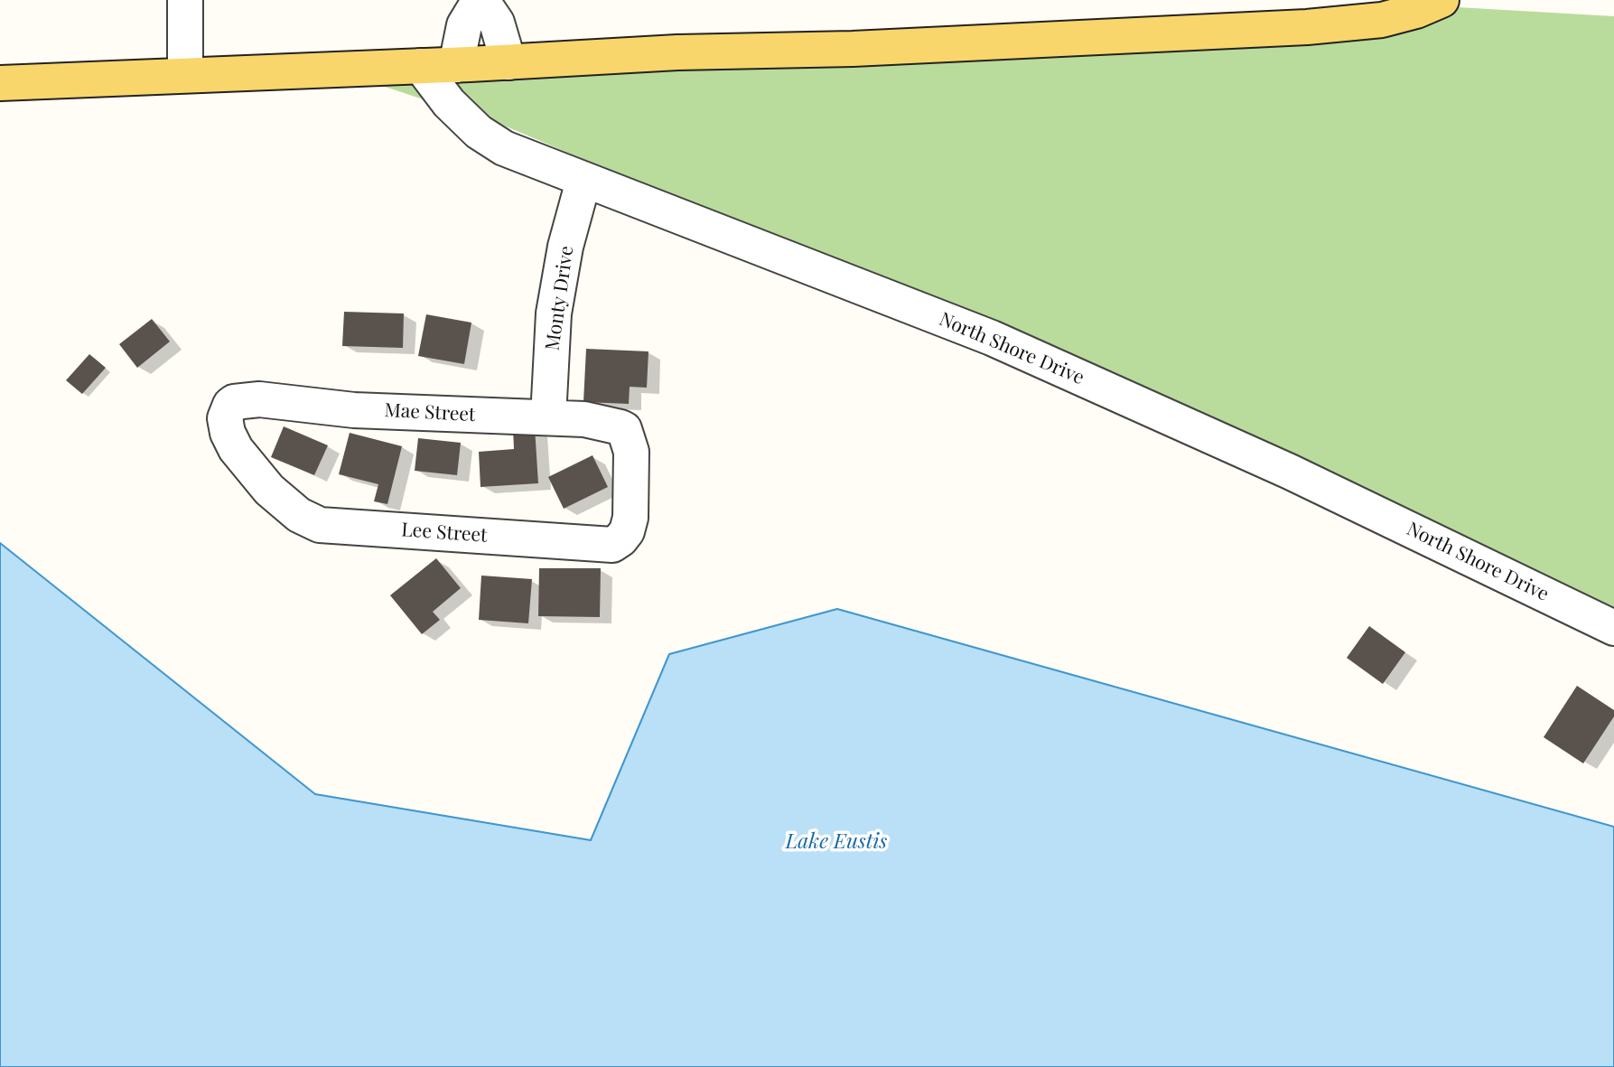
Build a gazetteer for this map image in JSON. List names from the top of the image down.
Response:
{
  "streets": {
    "street": [
      "Monty Drive",
      "North Shore Drive",
      "Mae Street",
      "Lee Street"
    ]
  },
  "crossings": [
    ["Monty Drive", "North Shore Drive"],
    ["Monty Drive", "Mae Street"],
    ["Mae Street", "Lee Street"]
  ],
  "water": ["Lake Eustis"]
}
